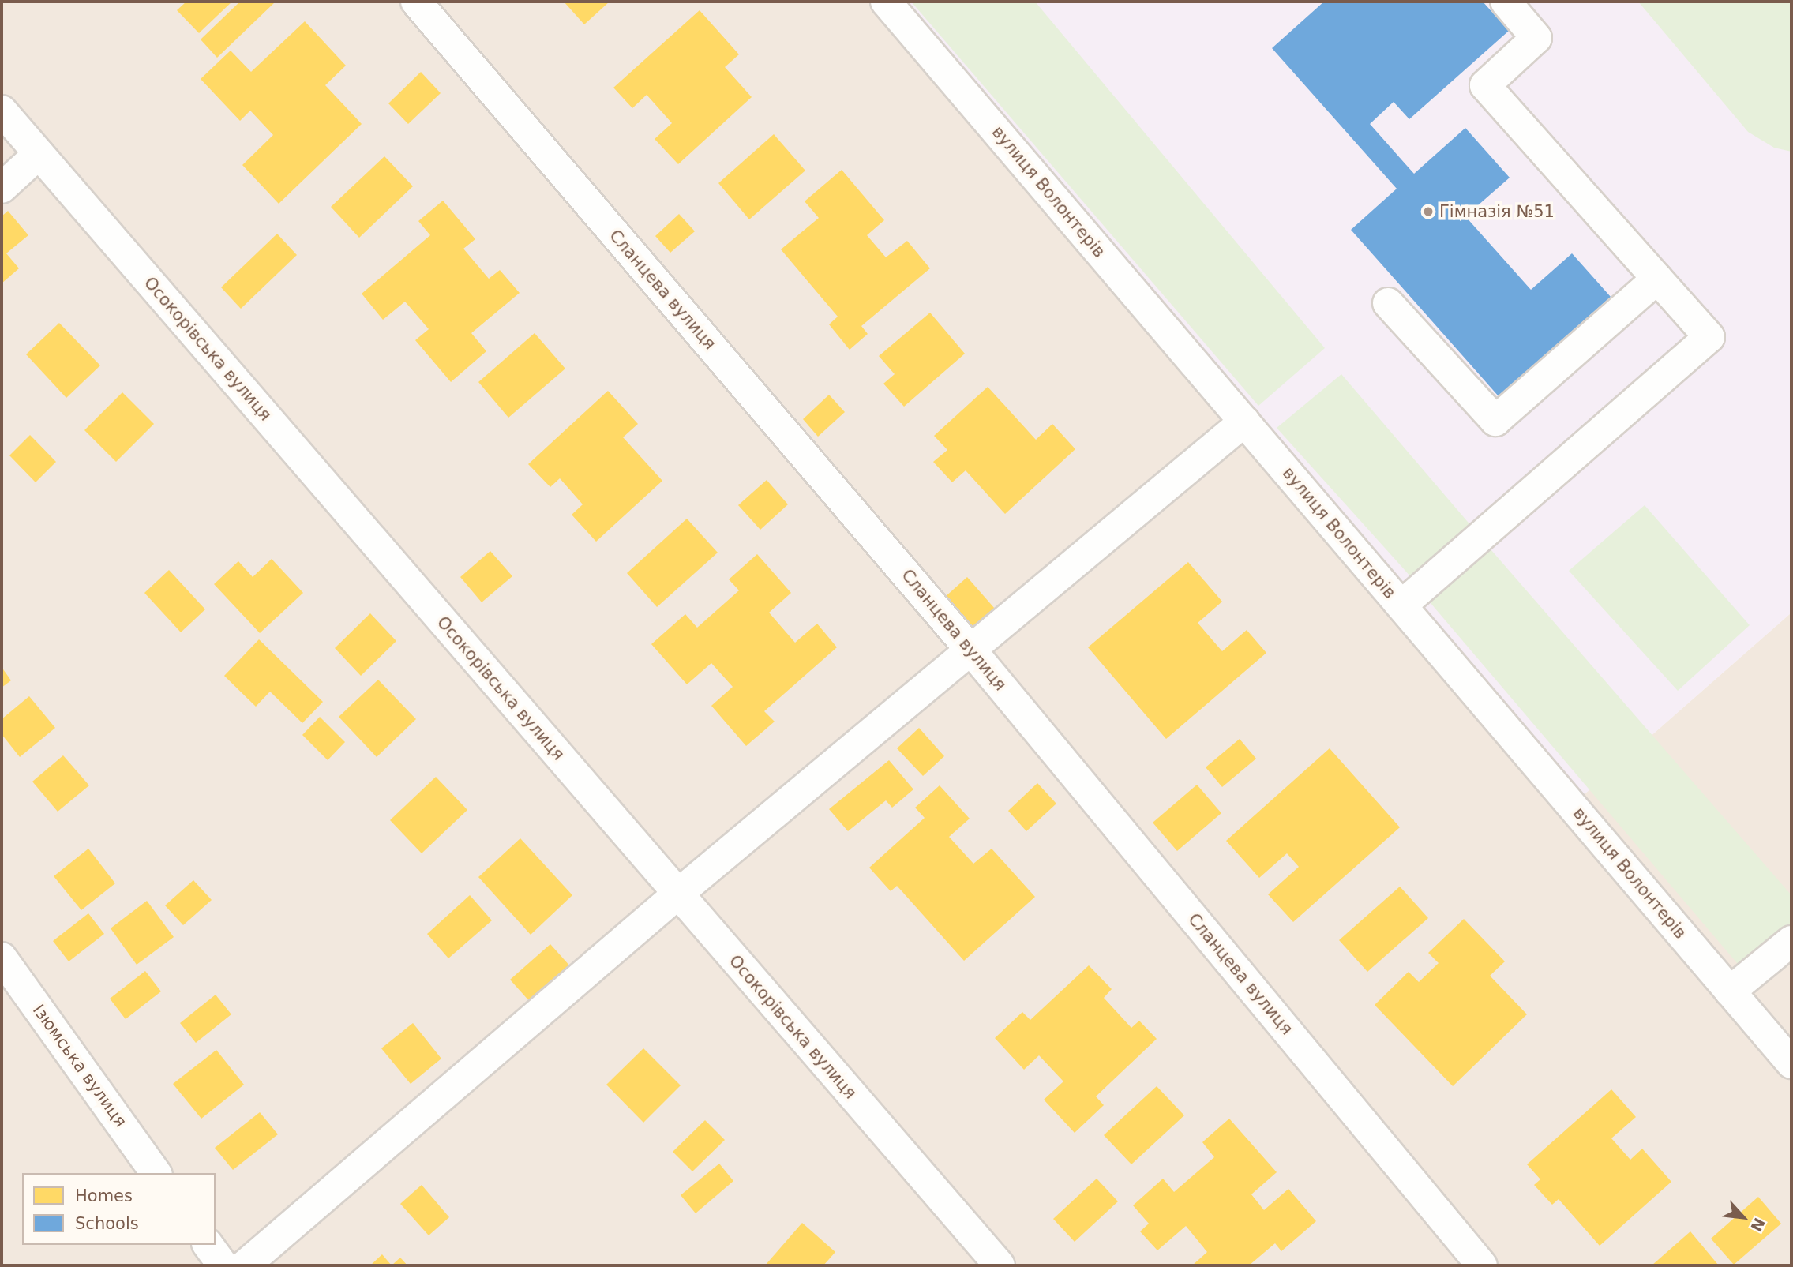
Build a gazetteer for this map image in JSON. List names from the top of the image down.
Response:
{
  "streets": {
    "street": [
      "вулиця Волонтерів",
      "Сланцева вулиця",
      "Осокорівська вулиця",
      "Ізюмська вулиця"
    ]
  },
  "places": ["Гімназія №51"],
  "legend": ["Homes", "Schools"],
  "north": "bottom right"
}
